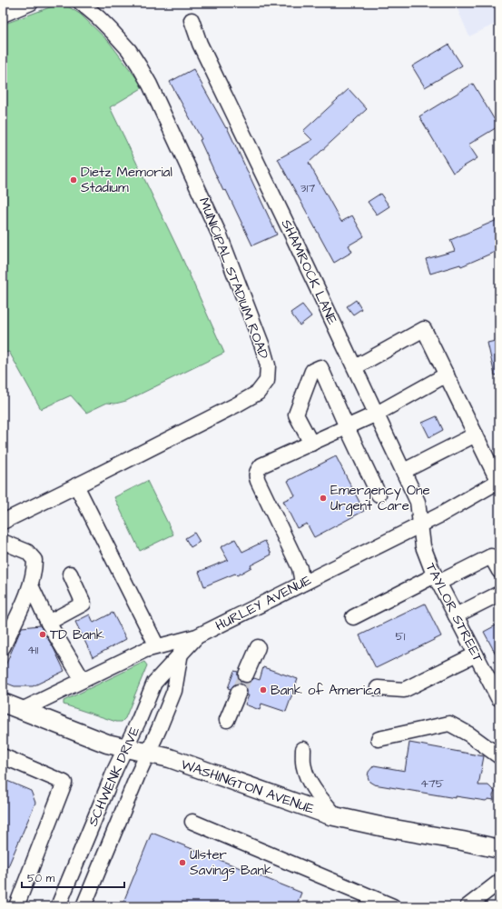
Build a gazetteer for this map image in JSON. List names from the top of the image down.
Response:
{
  "streets": {
    "main road": ["WASHINGTON AVENUE"],
    "street": [
      "SHAMROCK LANE",
      "MUNICIPAL STADIUM ROAD",
      "HURLEY AVENUE",
      "TAYLOR STREET",
      "SCHWENK DRIVE"
    ]
  },
  "crossings": [
    ["SHAMROCK LANE", "HURLEY AVENUE"],
    ["SHAMROCK LANE", "TAYLOR STREET"],
    ["HURLEY AVENUE", "TAYLOR STREET"],
    ["HURLEY AVENUE", "SCHWENK DRIVE"],
    ["HURLEY AVENUE", "WASHINGTON AVENUE"],
    ["SCHWENK DRIVE", "WASHINGTON AVENUE"]
  ],
  "places": [
    "Dietz Memorial Stadium",
    "Emergency One Urgent Care",
    "TD Bank",
    "Bank of America",
    "Ulster Savings Bank"
  ],
  "house_numbers": [
    "317",
    "51",
    "411",
    "475"
  ],
  "scale_bar": "50 m"
}
